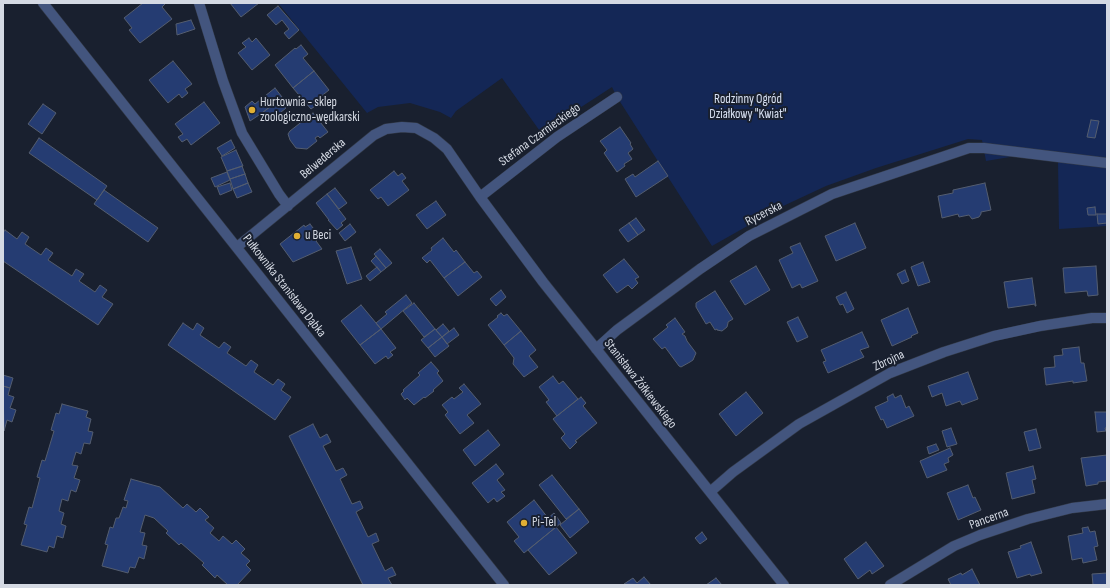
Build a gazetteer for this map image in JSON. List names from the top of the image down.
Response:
{
  "streets": {
    "street": [
      "Stefana Czarnieckiego",
      "Belwederska",
      "Rycerska",
      "Pułkownika Stanisława Dąbka",
      "Zbrojna",
      "Stanisława Żółkiewskiego",
      "Pancerna"
    ]
  },
  "crossings": [
    ["Stefana Czarnieckiego", "Belwederska"],
    ["Stefana Czarnieckiego", "Stanisława Żółkiewskiego"],
    ["Belwederska", "Pułkownika Stanisława Dąbka"],
    ["Belwederska", "Stanisława Żółkiewskiego"],
    ["Rycerska", "Stanisława Żółkiewskiego"],
    ["Zbrojna", "Stanisława Żółkiewskiego"]
  ],
  "parks": ["Rodzinny Ogród Działkowy \"Kwiat\""],
  "places": ["Hurtownia - sklep zoologiczno-wędkarski", "u Beci", "Pi-Tel"]
}
